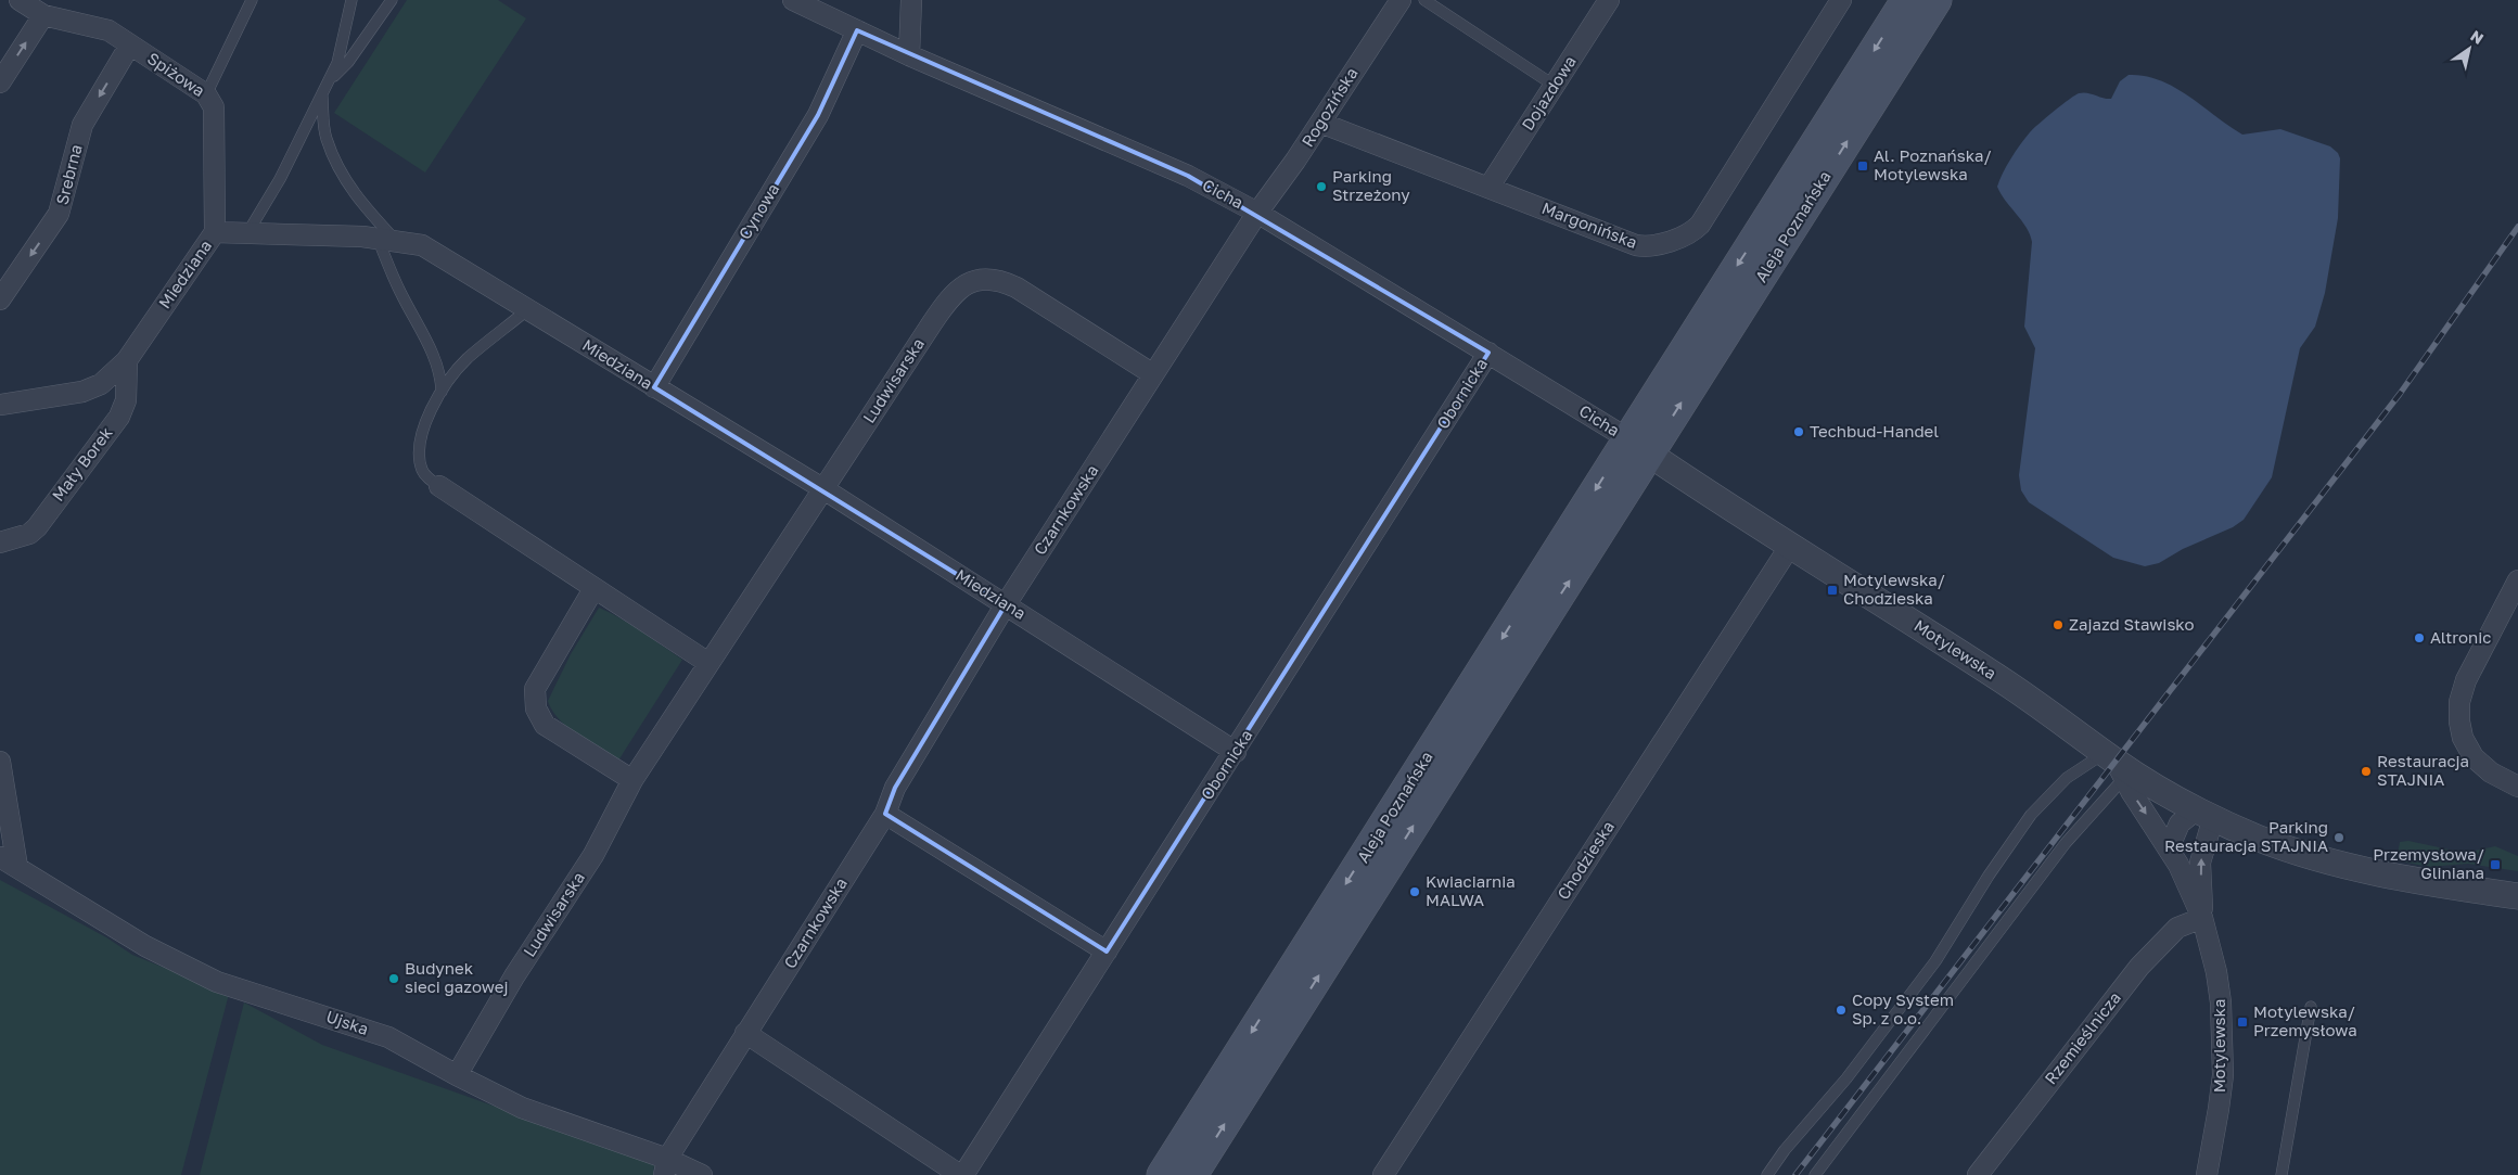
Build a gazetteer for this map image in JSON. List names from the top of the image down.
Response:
{
  "streets": {
    "main road": ["Aleja Poznańska"],
    "street": [
      "Spiżowa",
      "Dojazdowa",
      "Rogozińska",
      "Srebrna",
      "Cicha",
      "Cynowa",
      "Margonińska",
      "Miedziana",
      "Ludwisarska",
      "Obornicka",
      "Mały Borek",
      "Czarnkowska",
      "Motylewska",
      "Chodzieska",
      "Ujska",
      "Rzemieślnicza"
    ]
  },
  "crossings": [
    ["Spiżowa", "Srebrna"],
    ["Spiżowa", "Miedziana"],
    ["Dojazdowa", "Margonińska"],
    ["Rogozińska", "Cicha"],
    ["Rogozińska", "Margonińska"],
    ["Rogozińska", "Czarnkowska"],
    ["Cicha", "Cynowa"],
    ["Cicha", "Aleja Poznańska"],
    ["Cicha", "Obornicka"],
    ["Cicha", "Czarnkowska"],
    ["Cicha", "Motylewska"],
    ["Cynowa", "Miedziana"],
    ["Aleja Poznańska", "Motylewska"],
    ["Miedziana", "Ludwisarska"],
    ["Miedziana", "Obornicka"],
    ["Miedziana", "Mały Borek"],
    ["Miedziana", "Czarnkowska"],
    ["Ludwisarska", "Czarnkowska"],
    ["Ludwisarska", "Ujska"],
    ["Czarnkowska", "Ujska"],
    ["Motylewska", "Chodzieska"],
    ["Motylewska", "Rzemieślnicza"]
  ],
  "one_way": ["Srebrna"],
  "places": {
    "transit": [
      "Al. Poznańska/ Motylewska",
      "Motylewska/ Chodzieska",
      "Przemysłowa/ Gliniana",
      "Motylewska/ Przemysłowa"
    ],
    "other": [
      "Parking Strzeżony",
      "Techbud-Handel",
      "Zajazd Stawisko",
      "Altronic",
      "Restauracja STAJNIA",
      "Parking Restauracja STAJNIA",
      "Kwiaciarnia MALWA",
      "Budynek sieci gazowej",
      "Copy System Sp. z o.o."
    ]
  },
  "north": "top right"
}
